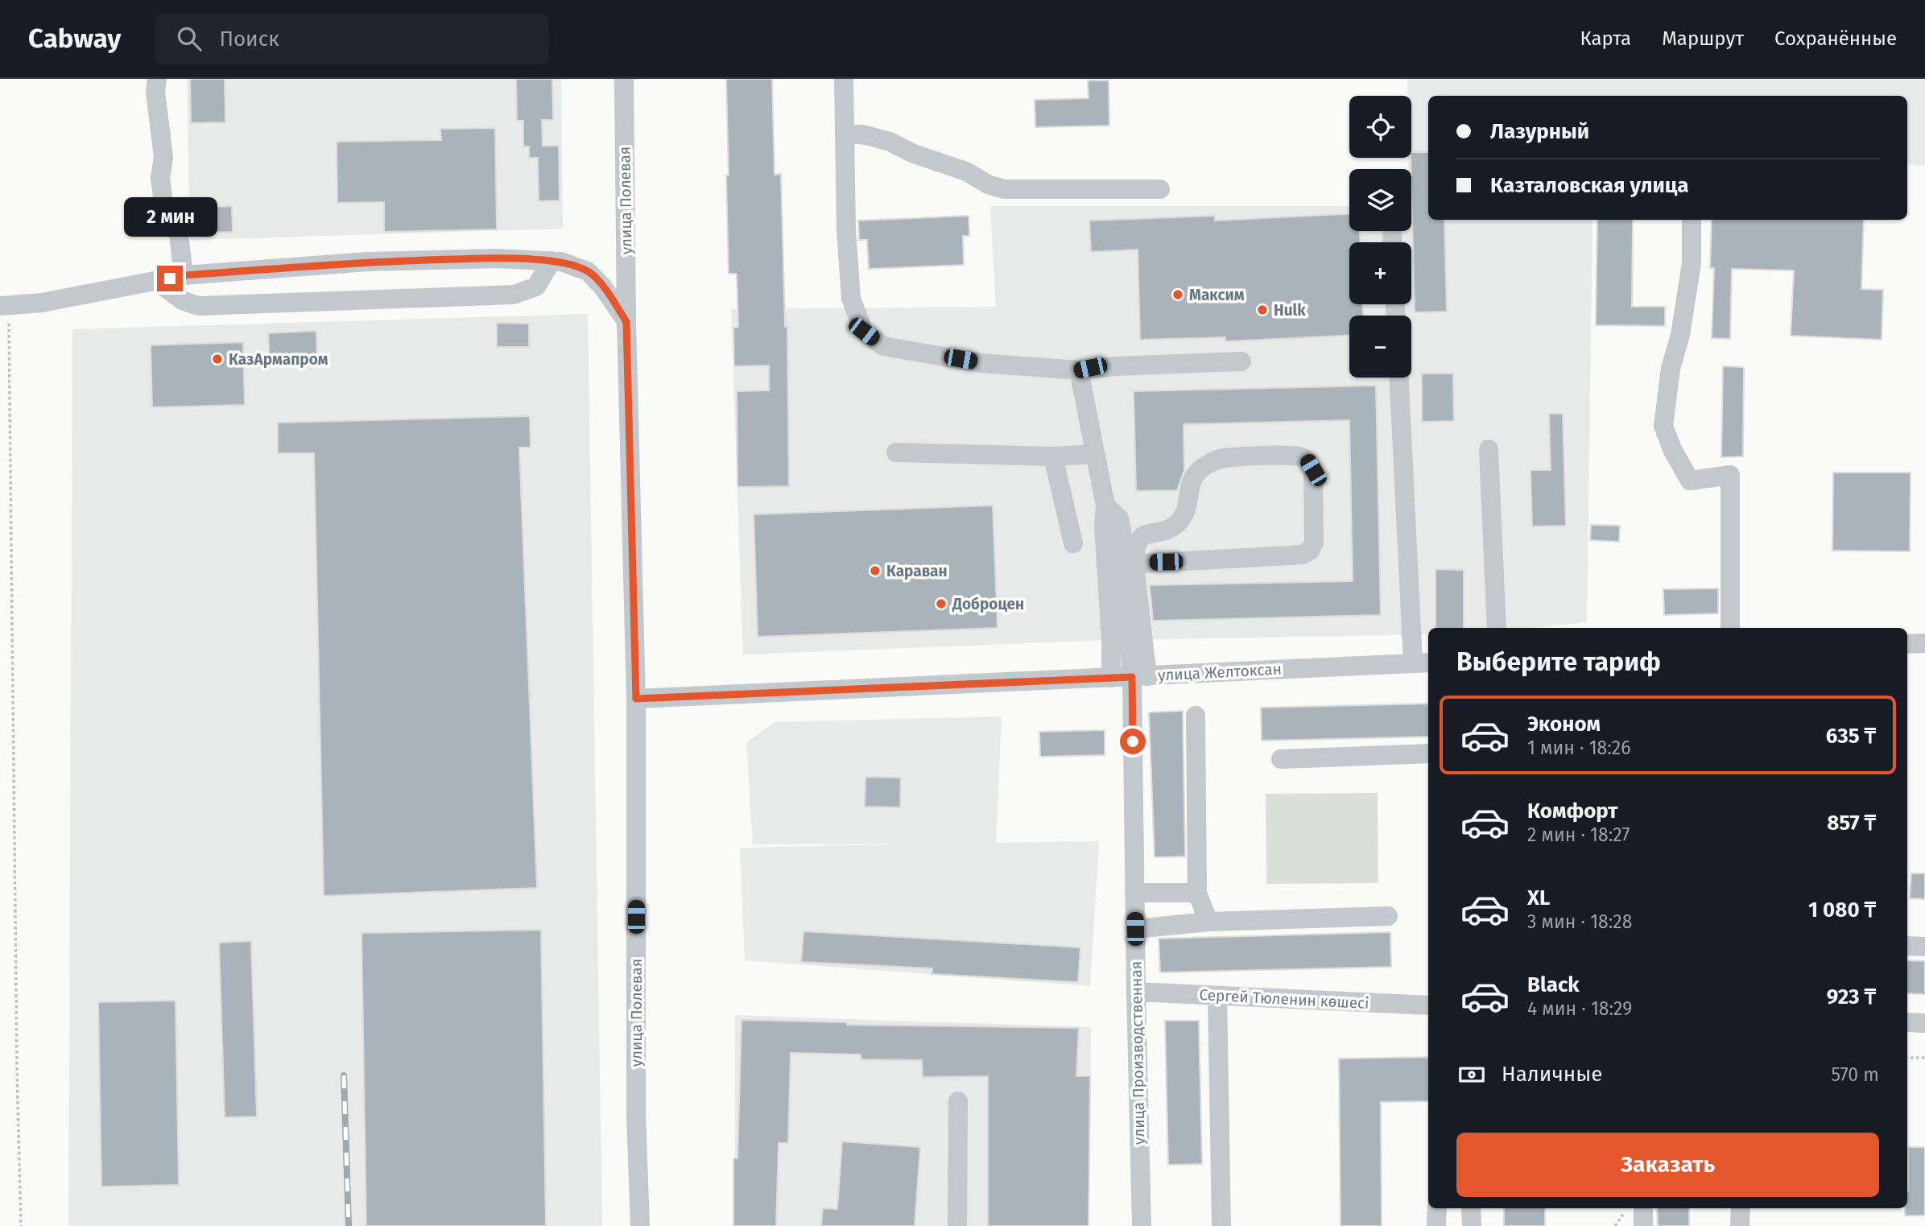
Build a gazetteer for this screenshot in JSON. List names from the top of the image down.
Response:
{
  "streets": {
    "street": [
      "улица Полевая",
      "улица Желтоксан",
      "Сергей Тюленин көшесі",
      "улица Производственная"
    ]
  },
  "crossings": [
    ["улица Полевая", "улица Желтоксан"],
    ["улица Желтоксан", "улица Производственная"],
    ["Сергей Тюленин көшесі", "улица Производственная"]
  ],
  "places": [
    "Максим",
    "Hulk",
    "КазАрмапром",
    "Караван",
    "Доброцен"
  ],
  "page": {
    "header": "Cabway",
    "search": "Поиск",
    "nav": ["Карта", "Маршрут", "Сохранённые"],
    "map_buttons": ["+", "−"],
    "banner": ["Лазурный", "Казталовская улица"],
    "bubble": "2 мин",
    "heading": "Выберите тариф",
    "list": [
      {
        "name": "Эконом",
        "note": "1 мин · 18:26",
        "value": "635 ₸"
      },
      {
        "name": "Комфорт",
        "note": "2 мин · 18:27",
        "value": "857 ₸"
      },
      {
        "name": "XL",
        "note": "3 мин · 18:28",
        "value": "1 080 ₸"
      },
      {
        "name": "Black",
        "note": "4 мин · 18:29",
        "value": "923 ₸"
      }
    ],
    "pay": ["Наличные", "570 m"],
    "buttons": "Заказать"
  }
}
